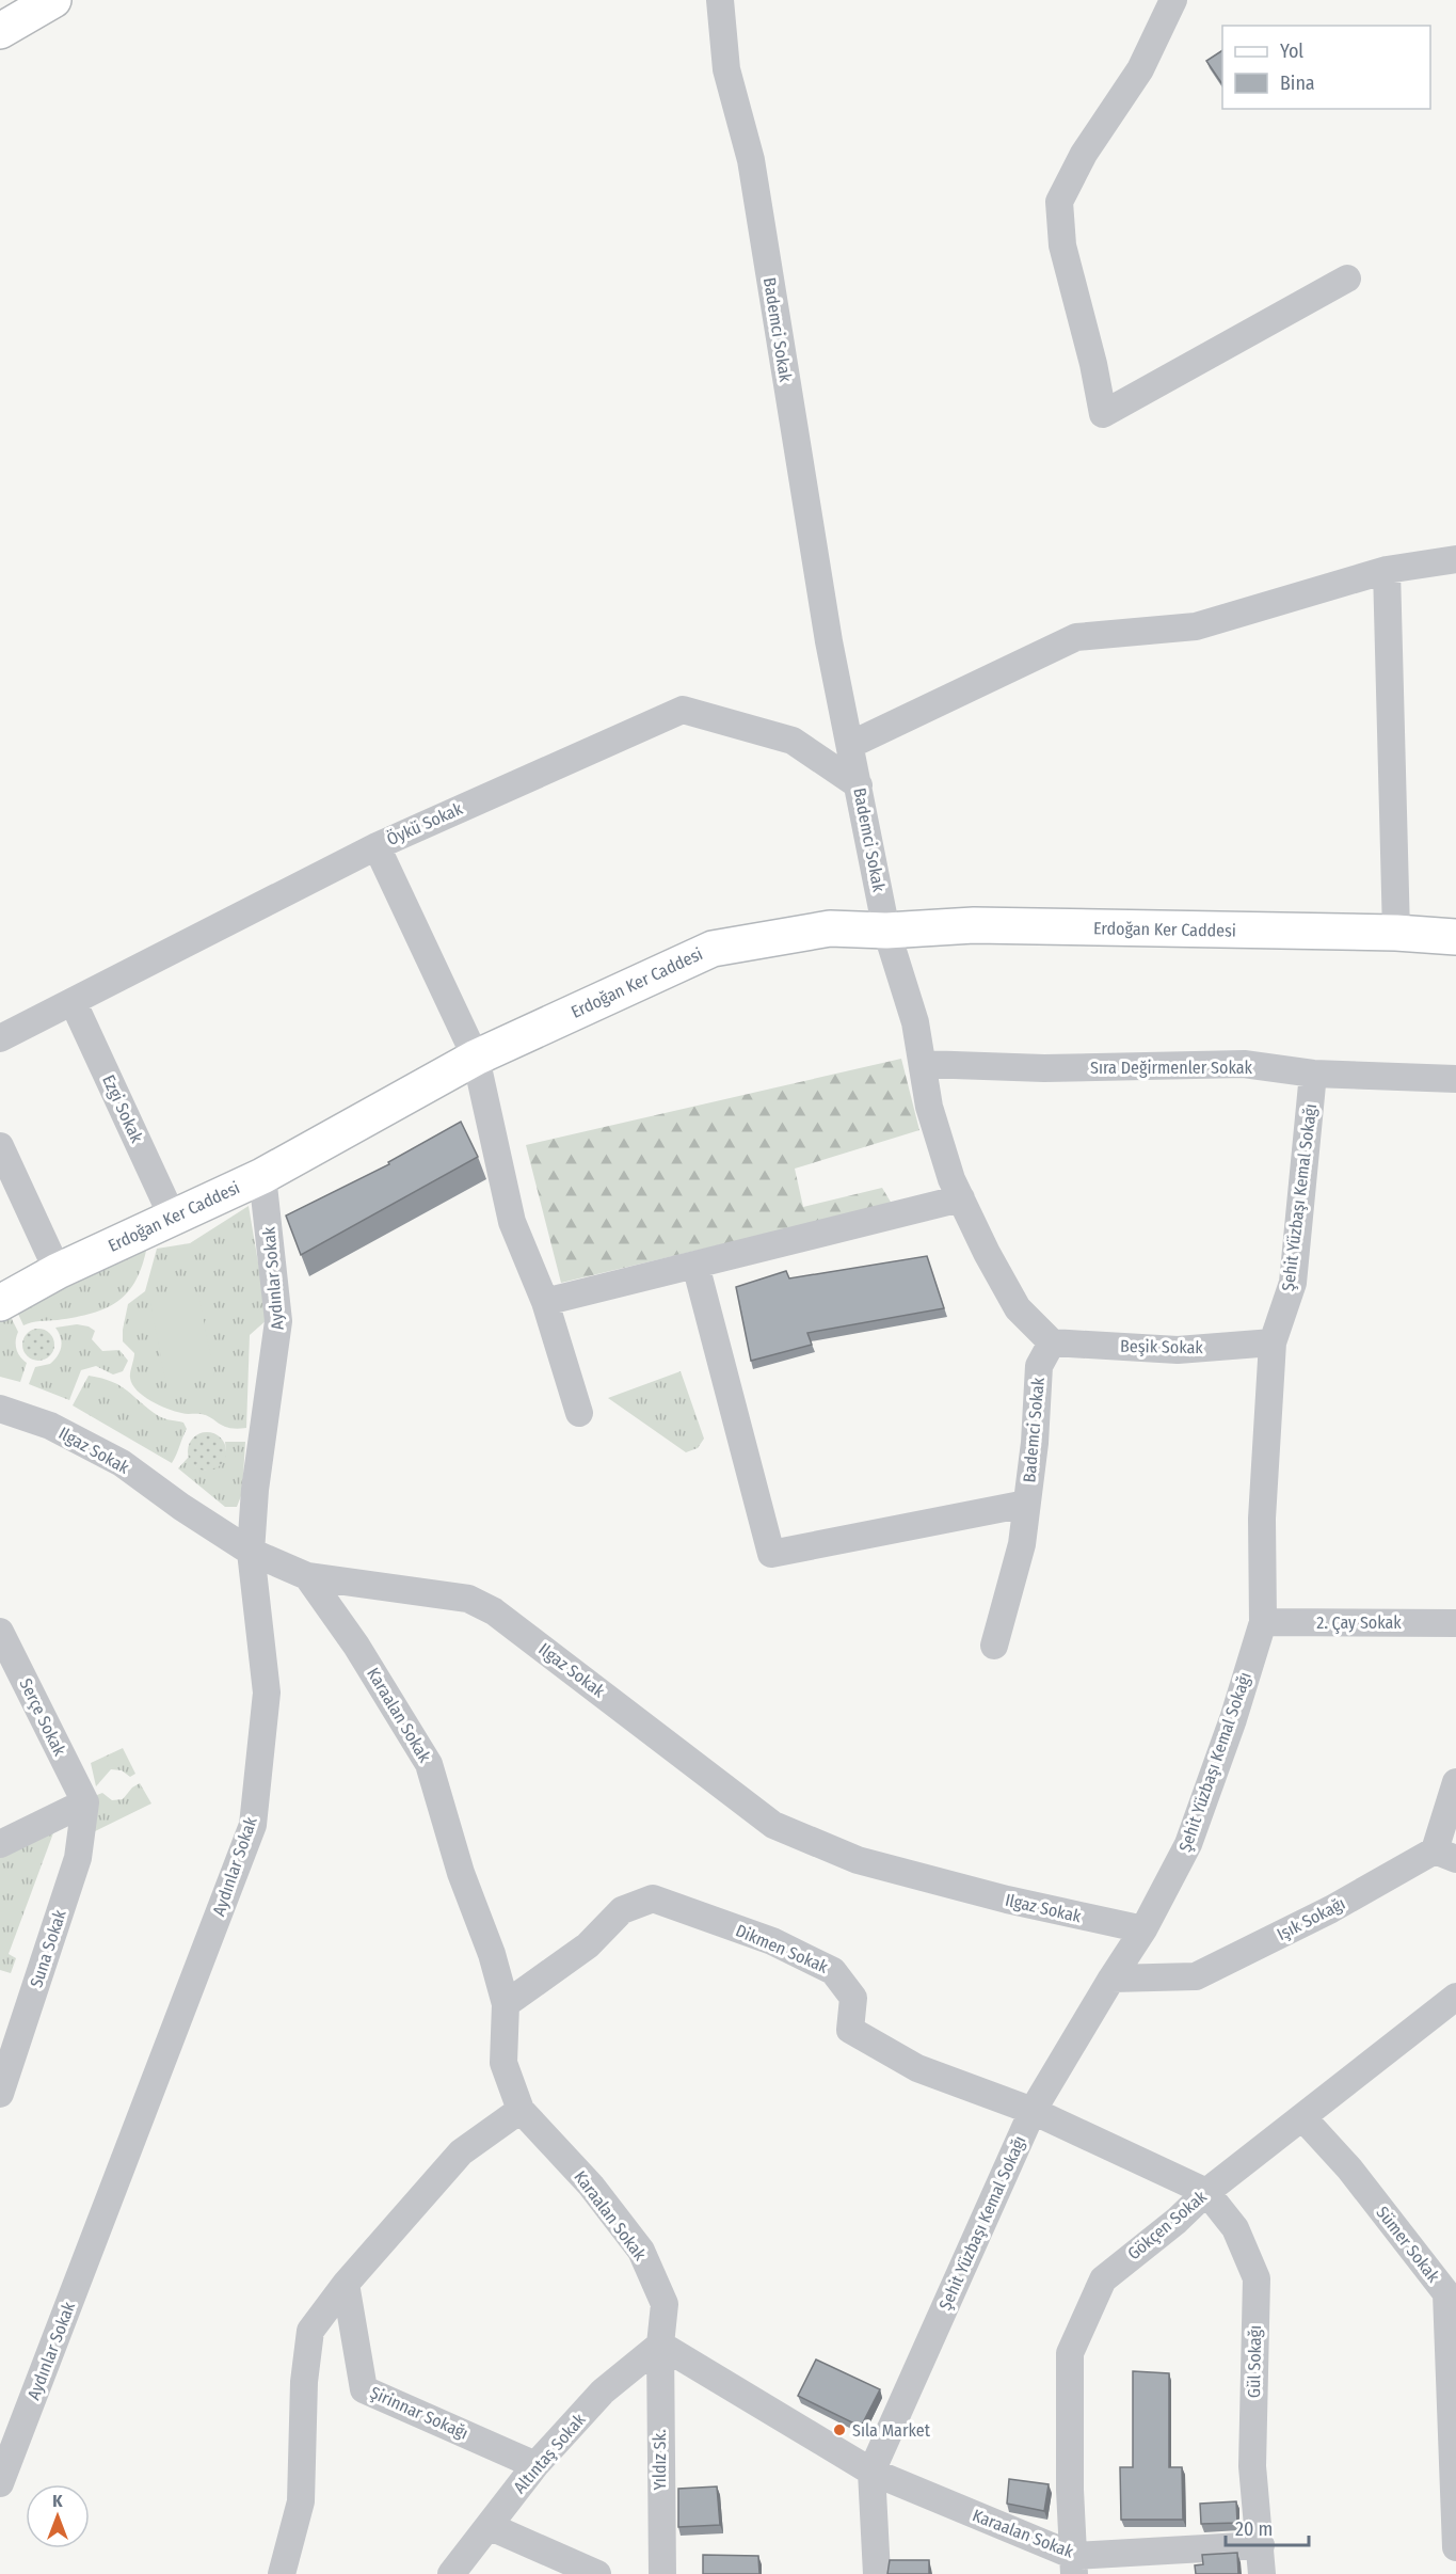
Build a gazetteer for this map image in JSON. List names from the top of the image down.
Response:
{
  "streets": {
    "main road": ["Erdoğan Ker Caddesi"],
    "street": [
      "Bademci Sokak",
      "Öykü Sokak",
      "Sıra Değirmenler Sokak",
      "Ezgi Sokak",
      "Şehit Yüzbaşı Kemal Sokağı",
      "Aydınlar Sokak",
      "Beşik Sokak",
      "Ilgaz Sokak",
      "2. Çay Sokak",
      "Karaalan Sokak",
      "Serçe Sokak",
      "Işık Sokağı",
      "Suna Sokak",
      "Dikmen Sokak",
      "Gökçen Sokak",
      "Sümer Sokak",
      "Gül Sokağı",
      "Şirinnar Sokağı",
      "Altıntaş Sokak",
      "Yıldız Sk."
    ]
  },
  "crossings": [
    ["Bademci Sokak", "Öykü Sokak"],
    ["Bademci Sokak", "Erdoğan Ker Caddesi"],
    ["Bademci Sokak", "Sıra Değirmenler Sokak"],
    ["Bademci Sokak", "Beşik Sokak"],
    ["Öykü Sokak", "Ezgi Sokak"],
    ["Erdoğan Ker Caddesi", "Ezgi Sokak"],
    ["Erdoğan Ker Caddesi", "Aydınlar Sokak"],
    ["Sıra Değirmenler Sokak", "Şehit Yüzbaşı Kemal Sokağı"],
    ["Şehit Yüzbaşı Kemal Sokağı", "Beşik Sokak"],
    ["Şehit Yüzbaşı Kemal Sokağı", "Ilgaz Sokak"],
    ["Şehit Yüzbaşı Kemal Sokağı", "2. Çay Sokak"],
    ["Şehit Yüzbaşı Kemal Sokağı", "Karaalan Sokak"],
    ["Şehit Yüzbaşı Kemal Sokağı", "Işık Sokağı"],
    ["Şehit Yüzbaşı Kemal Sokağı", "Dikmen Sokak"],
    ["Aydınlar Sokak", "Ilgaz Sokak"],
    ["Ilgaz Sokak", "Karaalan Sokak"],
    ["Karaalan Sokak", "Dikmen Sokak"],
    ["Karaalan Sokak", "Gökçen Sokak"],
    ["Karaalan Sokak", "Gül Sokağı"],
    ["Karaalan Sokak", "Altıntaş Sokak"],
    ["Karaalan Sokak", "Yıldız Sk."],
    ["Serçe Sokak", "Suna Sokak"],
    ["Dikmen Sokak", "Gökçen Sokak"],
    ["Dikmen Sokak", "Gül Sokağı"],
    ["Gökçen Sokak", "Sümer Sokak"],
    ["Gökçen Sokak", "Gül Sokağı"],
    ["Şirinnar Sokağı", "Altıntaş Sokak"],
    ["Altıntaş Sokak", "Yıldız Sk."]
  ],
  "places": ["Sıla Market"],
  "legend": ["Yol", "Bina"],
  "scale_bar": "20 m",
  "north": "top"
}
